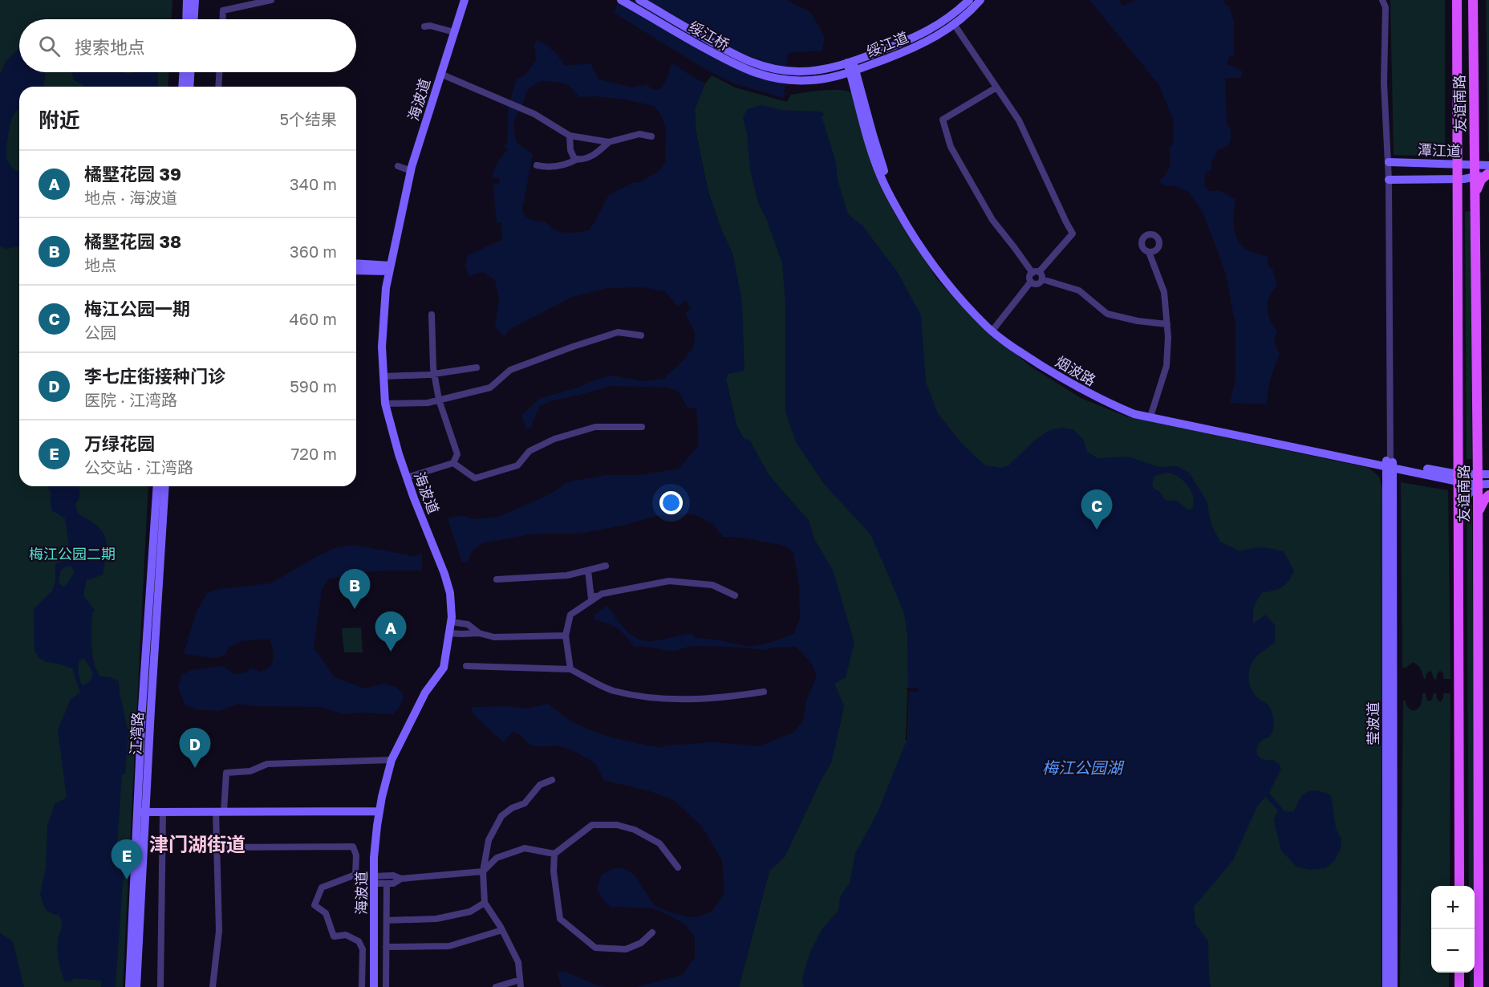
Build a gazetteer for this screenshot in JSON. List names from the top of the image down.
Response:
{
  "streets": {
    "main road": [
      "绥江桥",
      "绥江道",
      "海波道",
      "友谊南路",
      "潭江道",
      "烟波路",
      "莹波道",
      "江湾路"
    ]
  },
  "crossings": [
    ["绥江桥", "绥江道"],
    ["绥江道", "烟波路"],
    ["友谊南路", "潭江道"],
    ["友谊南路", "烟波路"],
    ["烟波路", "莹波道"]
  ],
  "districts": ["津门湖街道"],
  "water": ["梅江公园湖"],
  "parks": ["梅江公园二期"],
  "page": {
    "search": "搜索地点",
    "heading": ["附近", "5个结果"],
    "list": [
      {
        "mark": "A",
        "name": "橘墅花园 39",
        "note": "地点 · 海波道",
        "value": "340 m"
      },
      {
        "mark": "B",
        "name": "橘墅花园 38",
        "note": "地点",
        "value": "360 m"
      },
      {
        "mark": "C",
        "name": "梅江公园一期",
        "note": "公园",
        "value": "460 m"
      },
      {
        "mark": "D",
        "name": "李七庄街接种门诊",
        "note": "医院 · 江湾路",
        "value": "590 m"
      },
      {
        "mark": "E",
        "name": "万绿花园",
        "note": "公交站 · 江湾路",
        "value": "720 m"
      }
    ],
    "pins": [
      "C",
      "B",
      "A",
      "D",
      "E"
    ],
    "map_buttons": ["+", "−"]
  }
}
